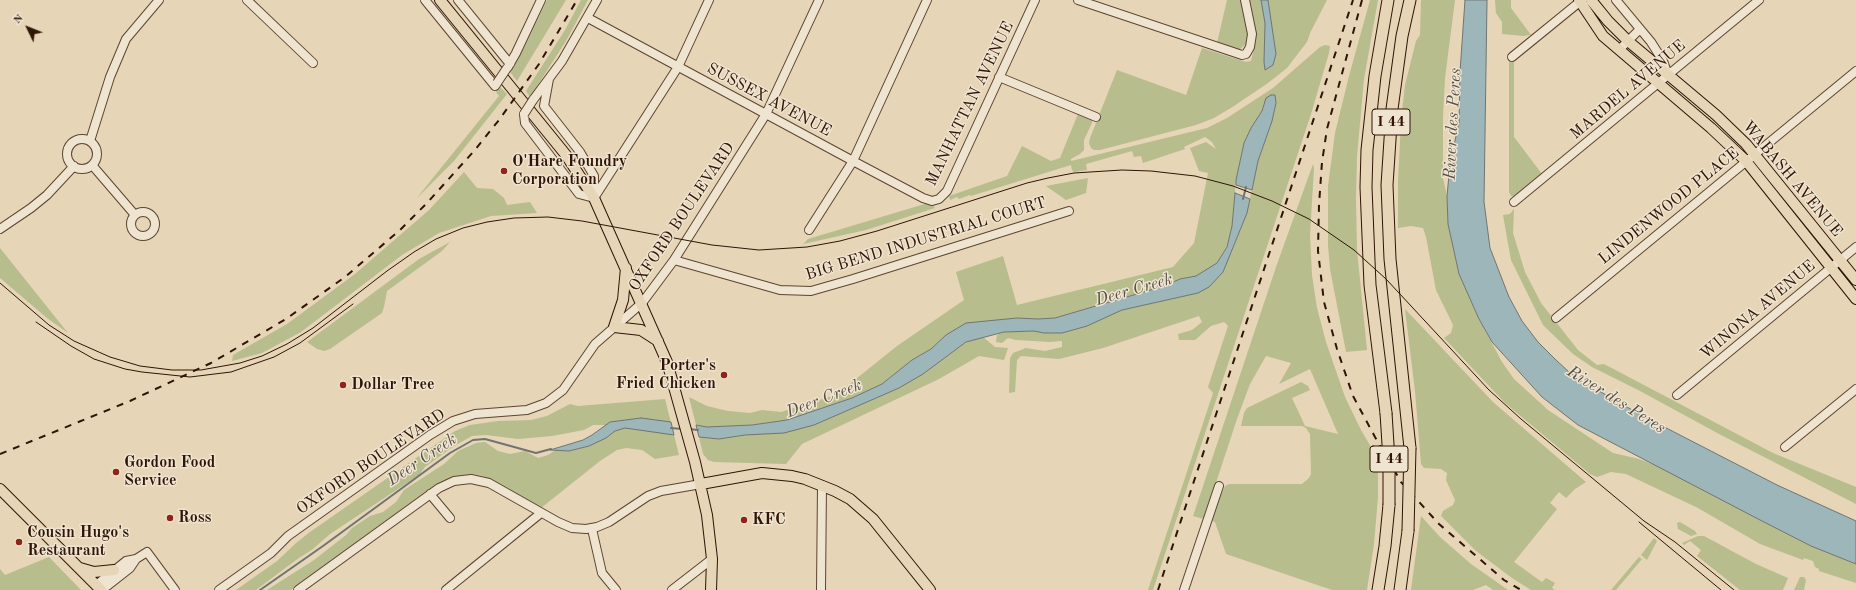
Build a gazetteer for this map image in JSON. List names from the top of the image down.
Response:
{
  "streets": {
    "highway": ["I 44"],
    "main road": ["WABASH AVENUE"],
    "street": [
      "MARDEL AVENUE",
      "SUSSEX AVENUE",
      "MANHATTAN AVENUE",
      "LINDENWOOD PLACE",
      "OXFORD BOULEVARD",
      "BIG BEND INDUSTRIAL COURT",
      "WINONA AVENUE"
    ]
  },
  "crossings": [
    ["MARDEL AVENUE", "WABASH AVENUE"],
    ["SUSSEX AVENUE", "MANHATTAN AVENUE"],
    ["SUSSEX AVENUE", "OXFORD BOULEVARD"],
    ["WABASH AVENUE", "LINDENWOOD PLACE"],
    ["WABASH AVENUE", "WINONA AVENUE"],
    ["OXFORD BOULEVARD", "BIG BEND INDUSTRIAL COURT"]
  ],
  "water": ["River des Peres", "Deer Creek"],
  "places": [
    "O'Hare Foundry Corporation",
    "Porter's Fried Chicken",
    "Dollar Tree",
    "Gordon Food Service",
    "Ross",
    "KFC",
    "Cousin Hugo's Restaurant"
  ],
  "north": "top left"
}
